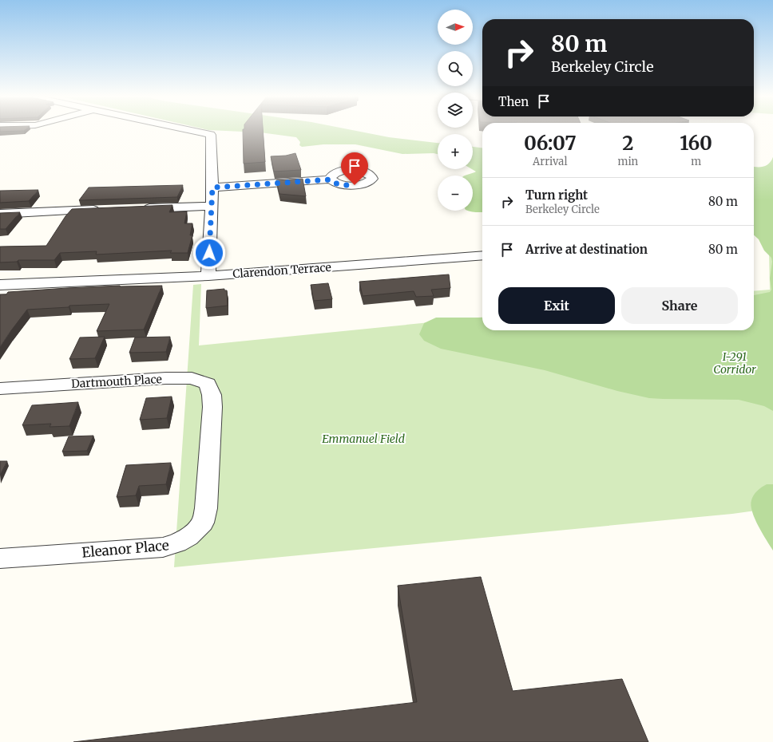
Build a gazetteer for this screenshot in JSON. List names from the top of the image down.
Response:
{
  "streets": {
    "street": ["Clarendon Terrace", "Dartmouth Place", "Eleanor Place"]
  },
  "crossings": [
    ["Dartmouth Place", "Eleanor Place"]
  ],
  "parks": ["I-291 Corridor", "Emmanuel Field"],
  "north": "right",
  "page": {
    "map_buttons": ["+", "−"],
    "turn": ["80 m", "Berkeley Circle"],
    "then": "Then",
    "eta": [
      "06:07",
      "Arrival",
      "2",
      "min",
      "160",
      "m"
    ],
    "list": [
      {
        "name": "Turn right",
        "note": "Berkeley Circle",
        "value": "80 m"
      },
      {
        "name": "Arrive at destination",
        "value": "80 m"
      }
    ],
    "buttons": ["Exit", "Share"]
  }
}
